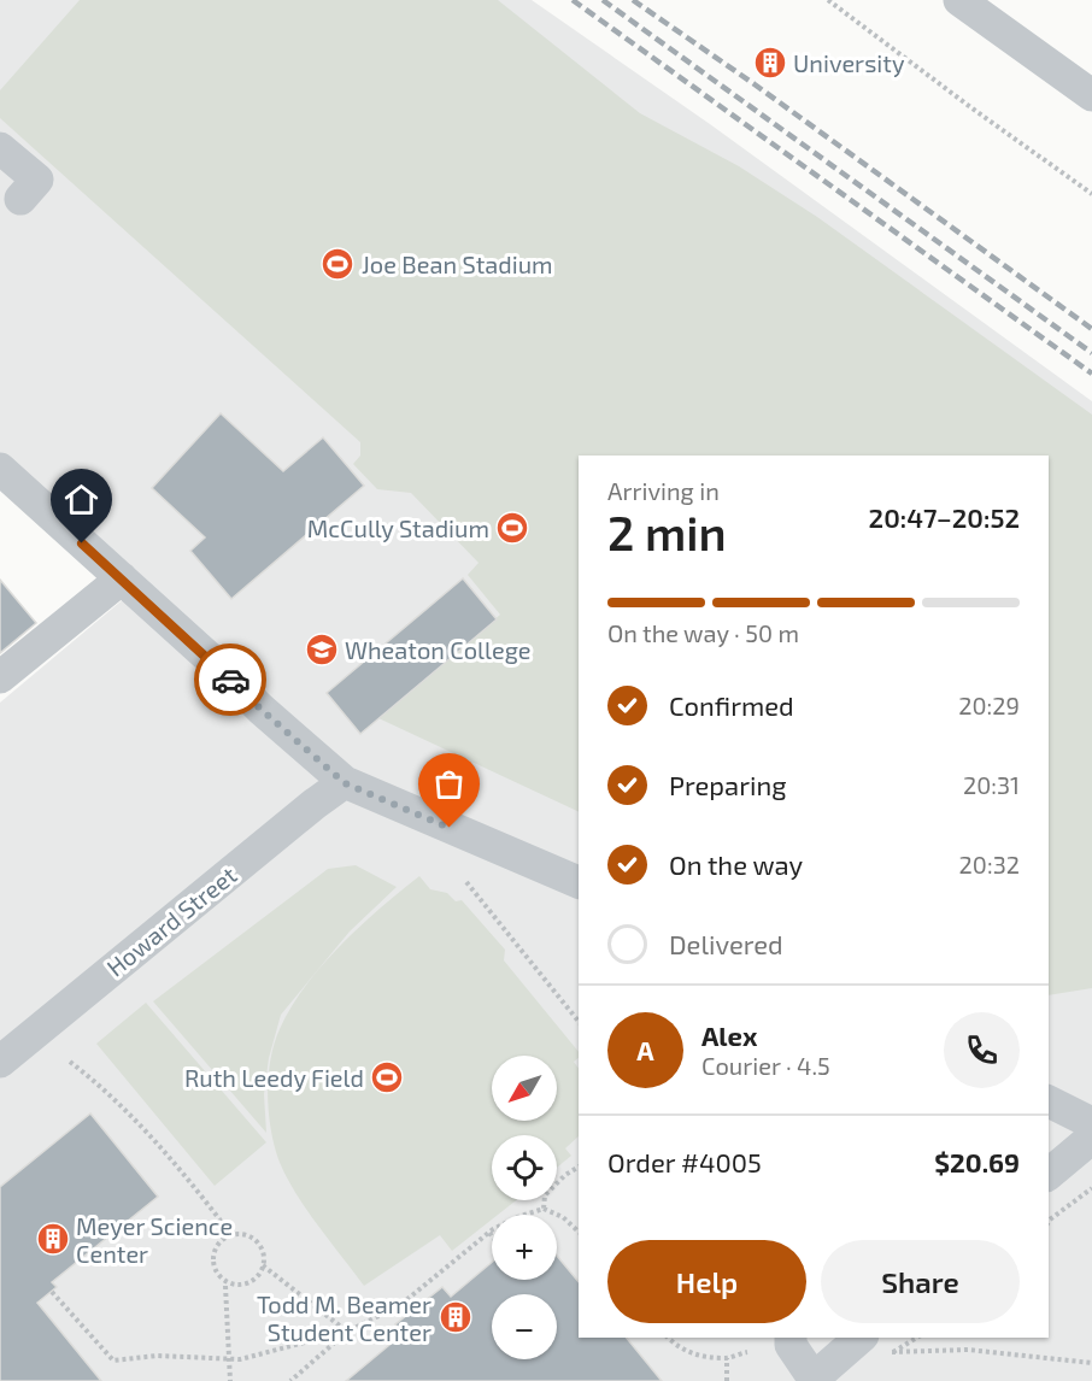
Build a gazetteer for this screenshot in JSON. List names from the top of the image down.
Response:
{
  "streets": {
    "street": ["Howard Street"]
  },
  "places": {
    "building": ["University", "Meyer Science Center", "Todd M. Beamer Student Center"],
    "sports": ["Joe Bean Stadium", "McCully Stadium", "Ruth Leedy Field"],
    "school or university": ["Wheaton College"]
  },
  "north": "bottom left",
  "page": {
    "heading": ["2 min", "Arriving in", "20:47–20:52"],
    "panel": [
      "Alex",
      "Courier · 4.5",
      "Order #4005",
      "$20.69"
    ],
    "bar": "On the way · 50 m",
    "list": [
      ["Confirmed", "20:29"],
      ["Preparing", "20:31"],
      ["On the way", "20:32"],
      "Delivered"
    ],
    "round": "A",
    "map_buttons": ["+", "−"],
    "buttons": ["Help", "Share"]
  }
}
